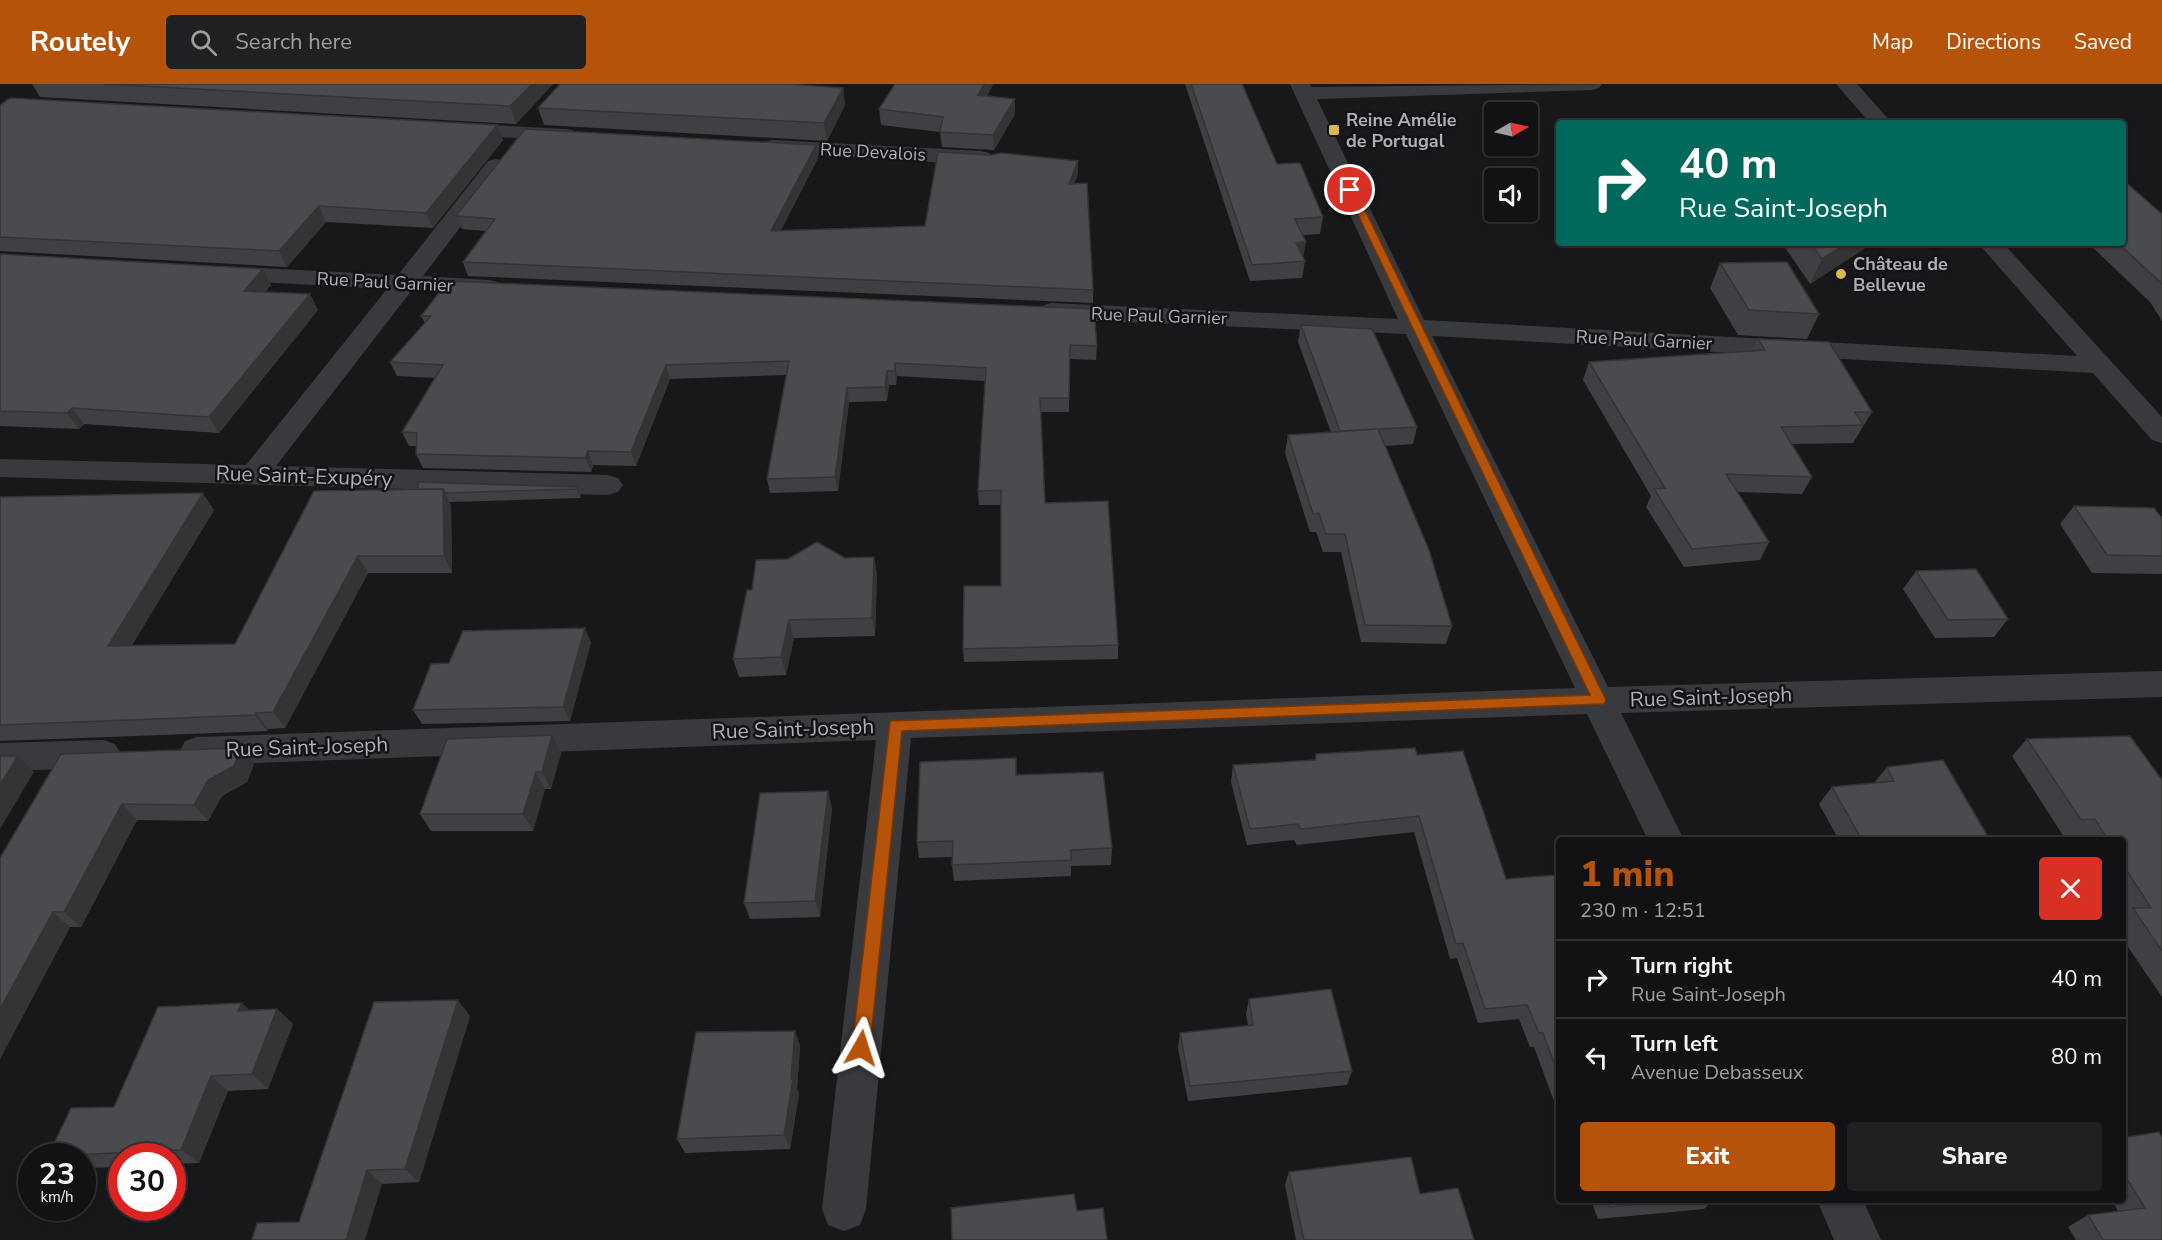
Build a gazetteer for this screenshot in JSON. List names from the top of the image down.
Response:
{
  "streets": {
    "street": [
      "Rue Devalois",
      "Rue Paul Garnier",
      "Rue Saint-Exupéry",
      "Rue Saint-Joseph"
    ]
  },
  "places": {
    "transit": ["Reine Amélie de Portugal"],
    "other": ["Château de Bellevue"]
  },
  "north": "right",
  "page": {
    "header": "Routely",
    "search": "Search here",
    "nav": ["Map", "Directions", "Saved"],
    "turn": ["40 m", "Rue Saint-Joseph"],
    "heading": ["1 min", "230 m · 12:51"],
    "list": [
      {
        "name": "Turn right",
        "note": "Rue Saint-Joseph",
        "value": "40 m"
      },
      {
        "name": "Turn left",
        "note": "Avenue Debasseux",
        "value": "80 m"
      }
    ],
    "buttons": ["Exit", "Share"],
    "speed": "23 km/h",
    "limit": "30"
  }
}
